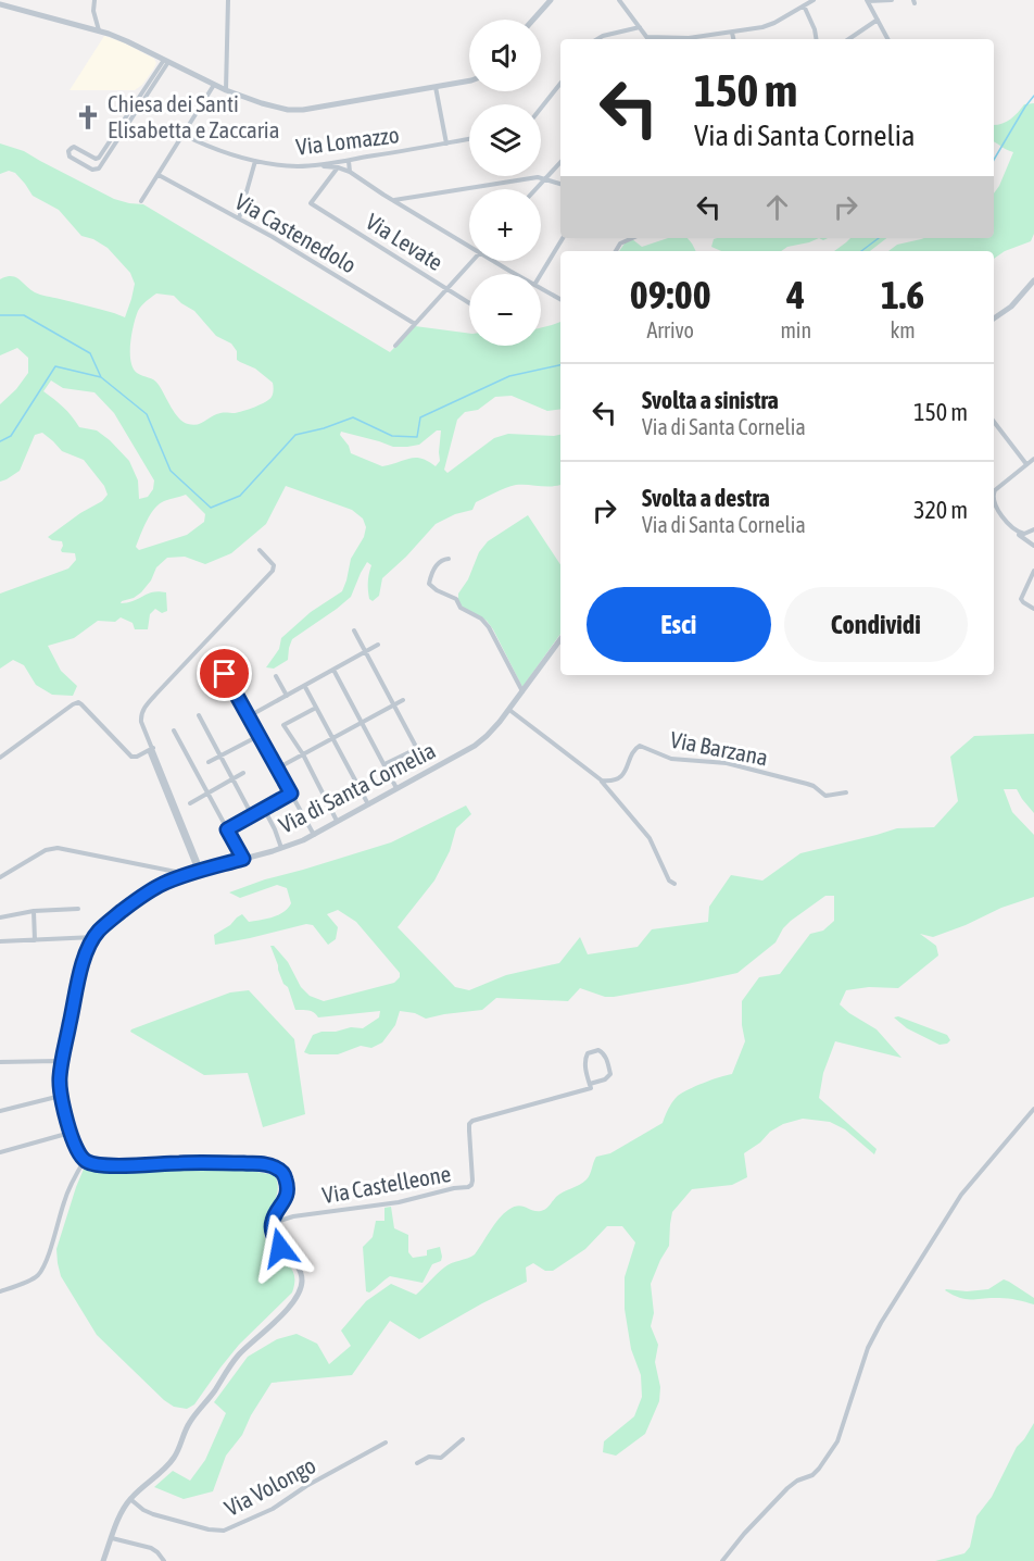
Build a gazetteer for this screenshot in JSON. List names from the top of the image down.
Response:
{
  "streets": {
    "street": [
      "Via Lomazzo",
      "Via Castenedolo",
      "Via Levate",
      "Via Barzana",
      "Via di Santa Cornelia",
      "Via Castelleone",
      "Via Volongo"
    ]
  },
  "places": {
    "church": ["Chiesa dei Santi Elisabetta e Zaccaria"]
  },
  "page": {
    "map_buttons": ["+", "−"],
    "turn": ["150 m", "Via di Santa Cornelia"],
    "eta": [
      "09:00",
      "Arrivo",
      "4",
      "min",
      "1.6",
      "km"
    ],
    "list": [
      {
        "name": "Svolta a sinistra",
        "note": "Via di Santa Cornelia",
        "value": "150 m"
      },
      {
        "name": "Svolta a destra",
        "note": "Via di Santa Cornelia",
        "value": "320 m"
      }
    ],
    "buttons": ["Esci", "Condividi"]
  }
}
